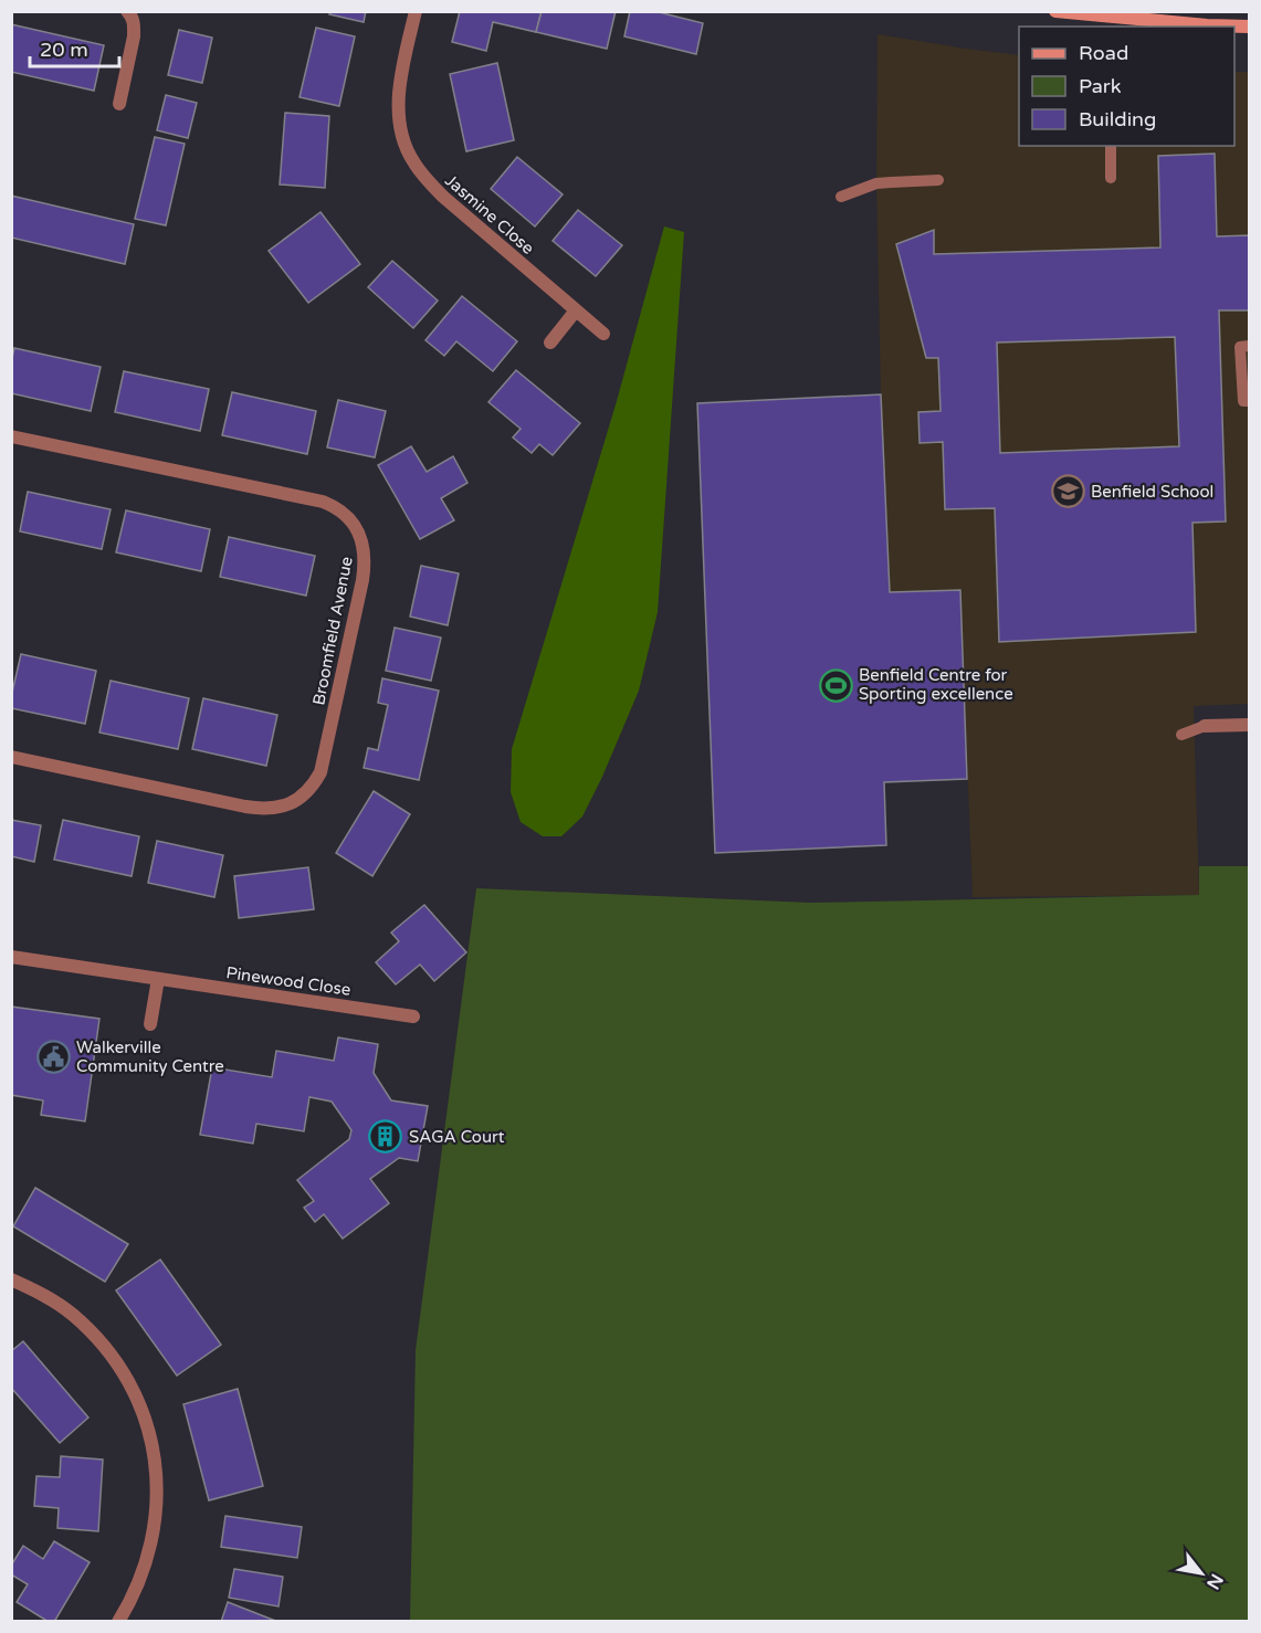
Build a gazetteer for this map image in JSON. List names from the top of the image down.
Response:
{
  "streets": {
    "street": ["Jasmine Close", "Broomfield Avenue", "Pinewood Close"]
  },
  "places": {
    "school or university": ["Benfield School"],
    "sports": ["Benfield Centre for Sporting excellence"],
    "public building": ["Walkerville Community Centre"],
    "building": ["SAGA Court"]
  },
  "legend": ["Road", "Park", "Building"],
  "scale_bar": "20 m",
  "north": "bottom right"
}
